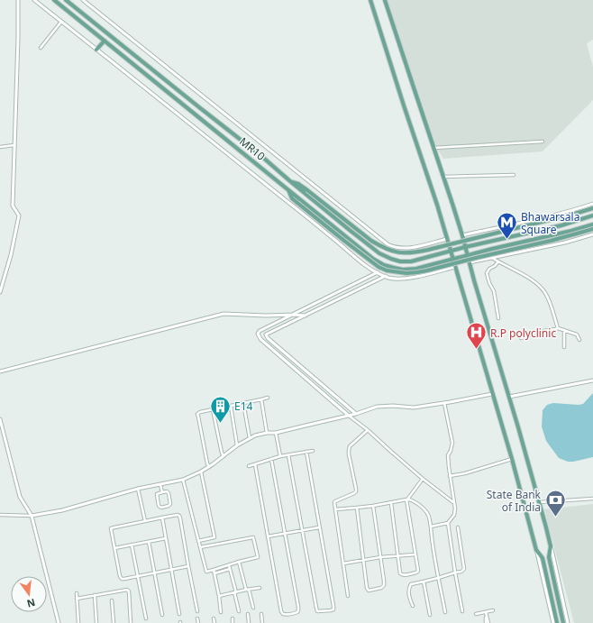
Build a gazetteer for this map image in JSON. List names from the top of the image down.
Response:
{
  "streets": {
    "main road": ["MR10"]
  },
  "places": {
    "metro station": ["Bhawarsala Square"],
    "hospital": ["R.P polyclinic"],
    "building": ["E14"],
    "bank": ["State Bank of India"]
  },
  "north": "bottom"
}
